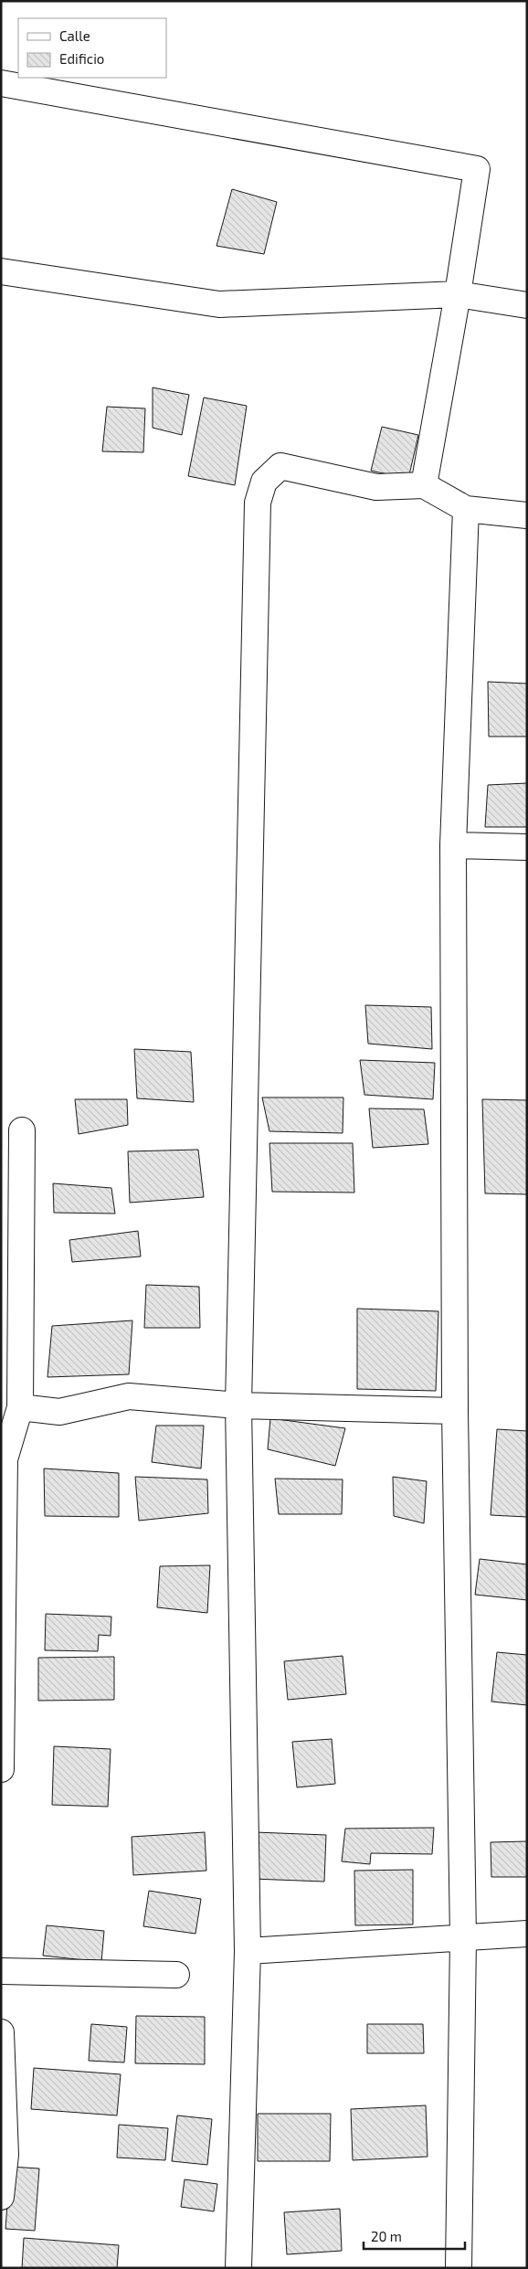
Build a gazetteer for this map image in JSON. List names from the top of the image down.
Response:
{
  "legend": ["Calle", "Edificio"],
  "scale_bar": "20 m"
}
